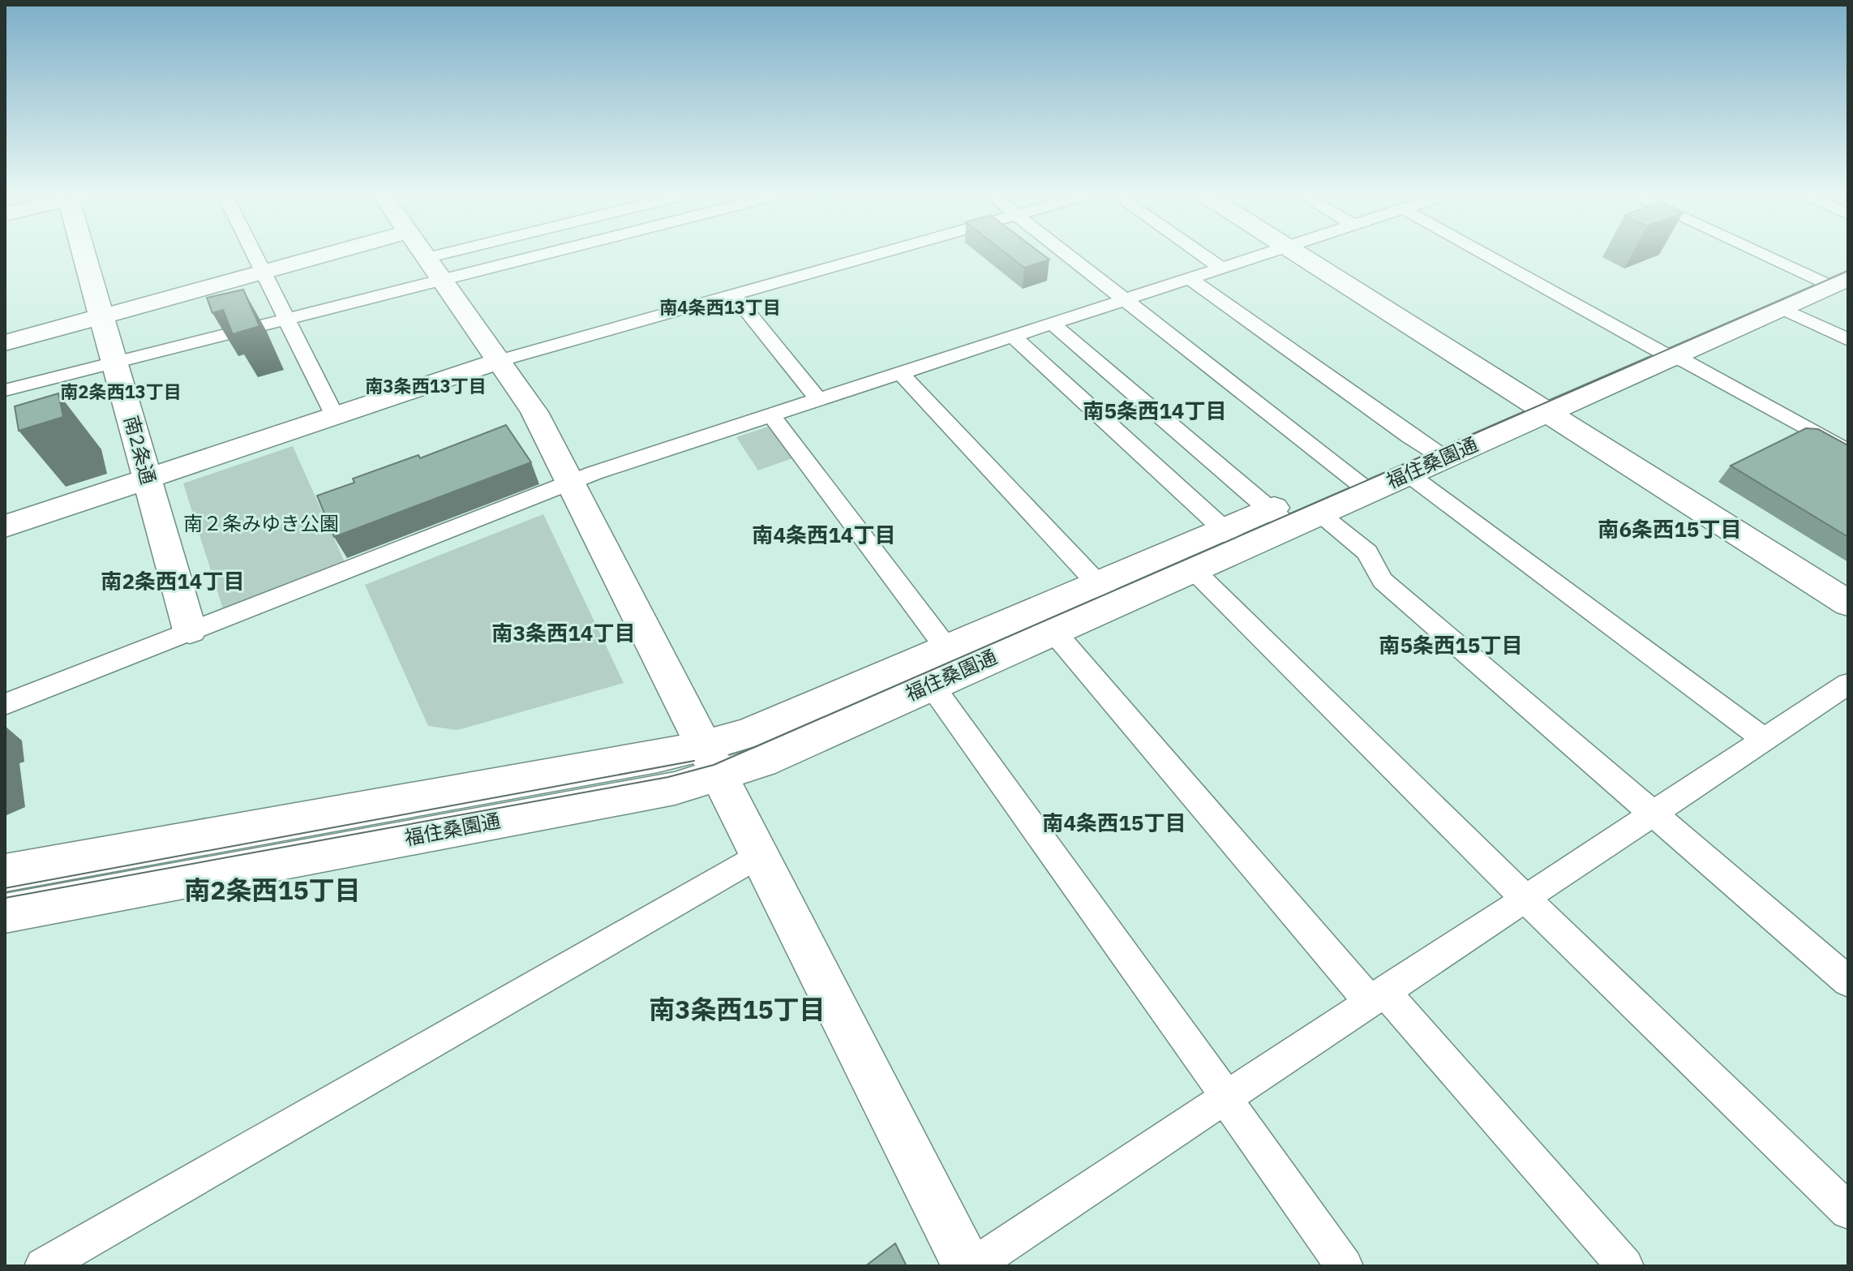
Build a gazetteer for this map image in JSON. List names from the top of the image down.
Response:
{
  "streets": {
    "street": ["南2条通", "福住桑園通"]
  },
  "districts": [
    "南4条西13丁目",
    "南3条西13丁目",
    "南2条西13丁目",
    "南5条西14丁目",
    "南6条西15丁目",
    "南4条西14丁目",
    "南2条西14丁目",
    "南3条西14丁目",
    "南5条西15丁目",
    "南4条西15丁目",
    "南2条西15丁目",
    "南3条西15丁目"
  ],
  "parks": ["南２条みゆき公園"]
}
